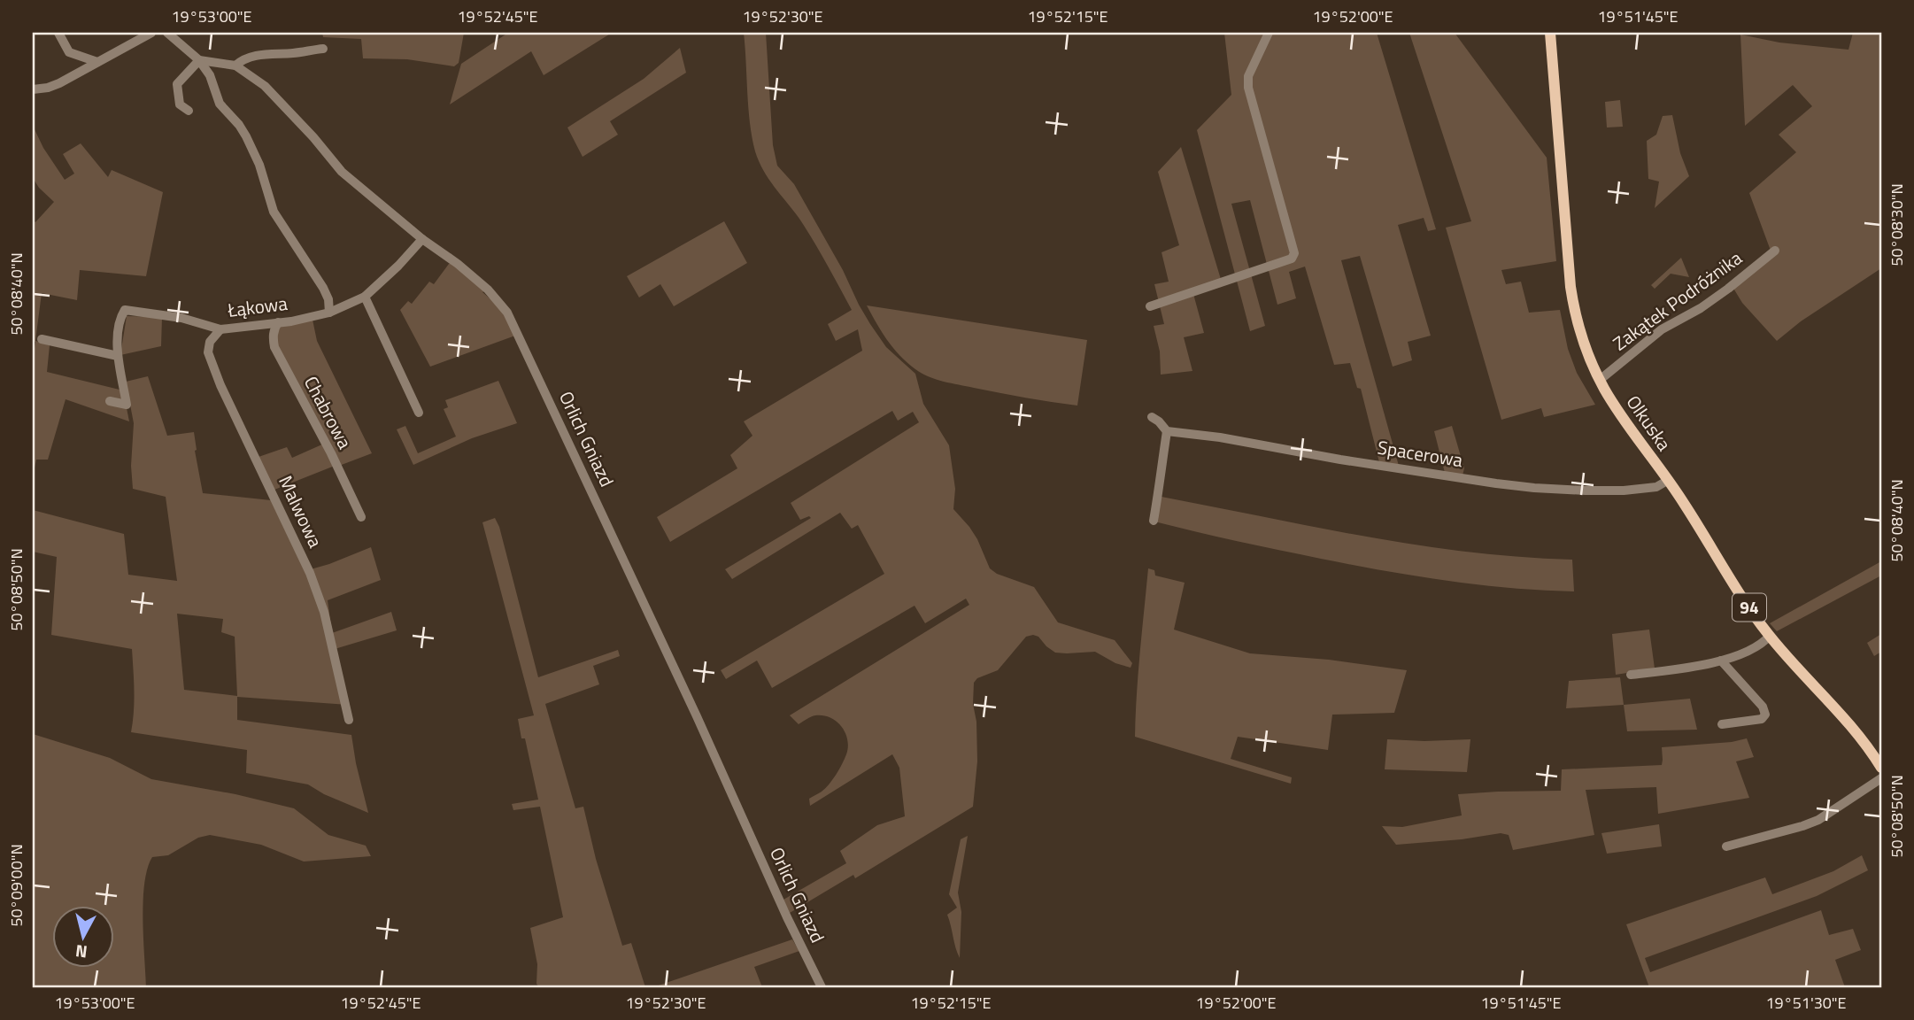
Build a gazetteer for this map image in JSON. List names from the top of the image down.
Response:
{
  "streets": {
    "main road": ["Olkuska", "94"],
    "street": [
      "Zakątek Podróżnika",
      "Łąkowa",
      "Chabrowa",
      "Orlich Gniazd",
      "Spacerowa",
      "Malwowa"
    ]
  },
  "crossings": [
    ["Zakątek Podróżnika", "Olkuska"],
    ["Łąkowa", "Chabrowa"],
    ["Łąkowa", "Orlich Gniazd"],
    ["Łąkowa", "Malwowa"],
    ["Olkuska", "Spacerowa"]
  ],
  "north": "bottom",
  "coordinates": [
    "19°53'00\"E",
    "19°52'45\"E",
    "19°52'30\"E",
    "19°52'15\"E",
    "19°52'00\"E",
    "19°51'45\"E",
    "50°08'30\"N",
    "50°08'40\"N",
    "50°08'50\"N",
    "50°09'00\"N",
    "19°51'30\"E"
  ]
}
